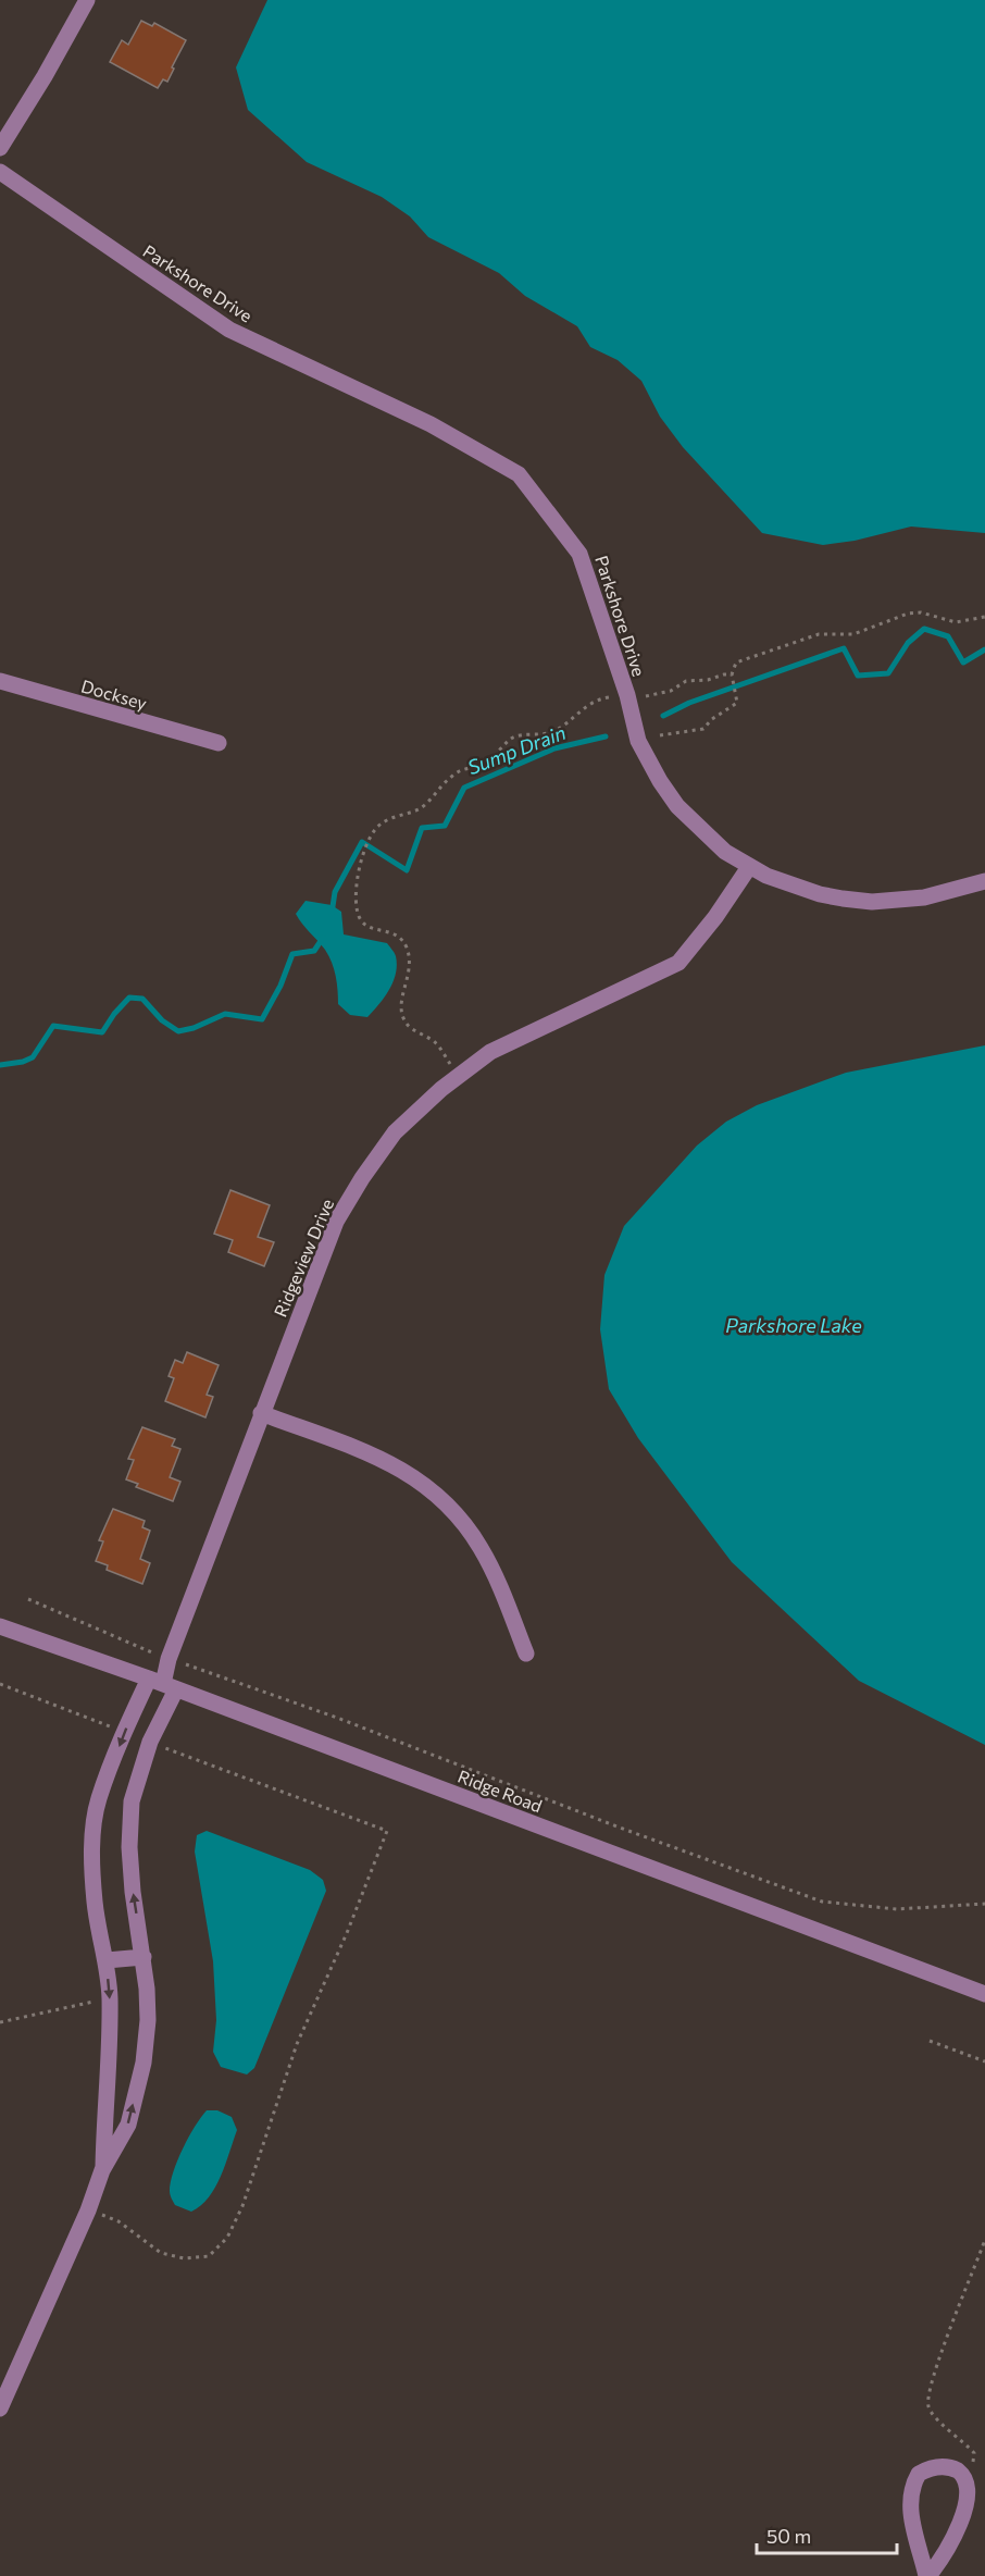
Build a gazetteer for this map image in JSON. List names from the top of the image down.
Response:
{
  "streets": {
    "street": [
      "Parkshore Drive",
      "Docksey",
      "Ridgeview Drive",
      "Ridge Road"
    ]
  },
  "crossings": [
    ["Parkshore Drive", "Ridgeview Drive"],
    ["Ridgeview Drive", "Ridge Road"]
  ],
  "water": ["Sump Drain", "Parkshore Lake"],
  "scale_bar": "50 m"
}
